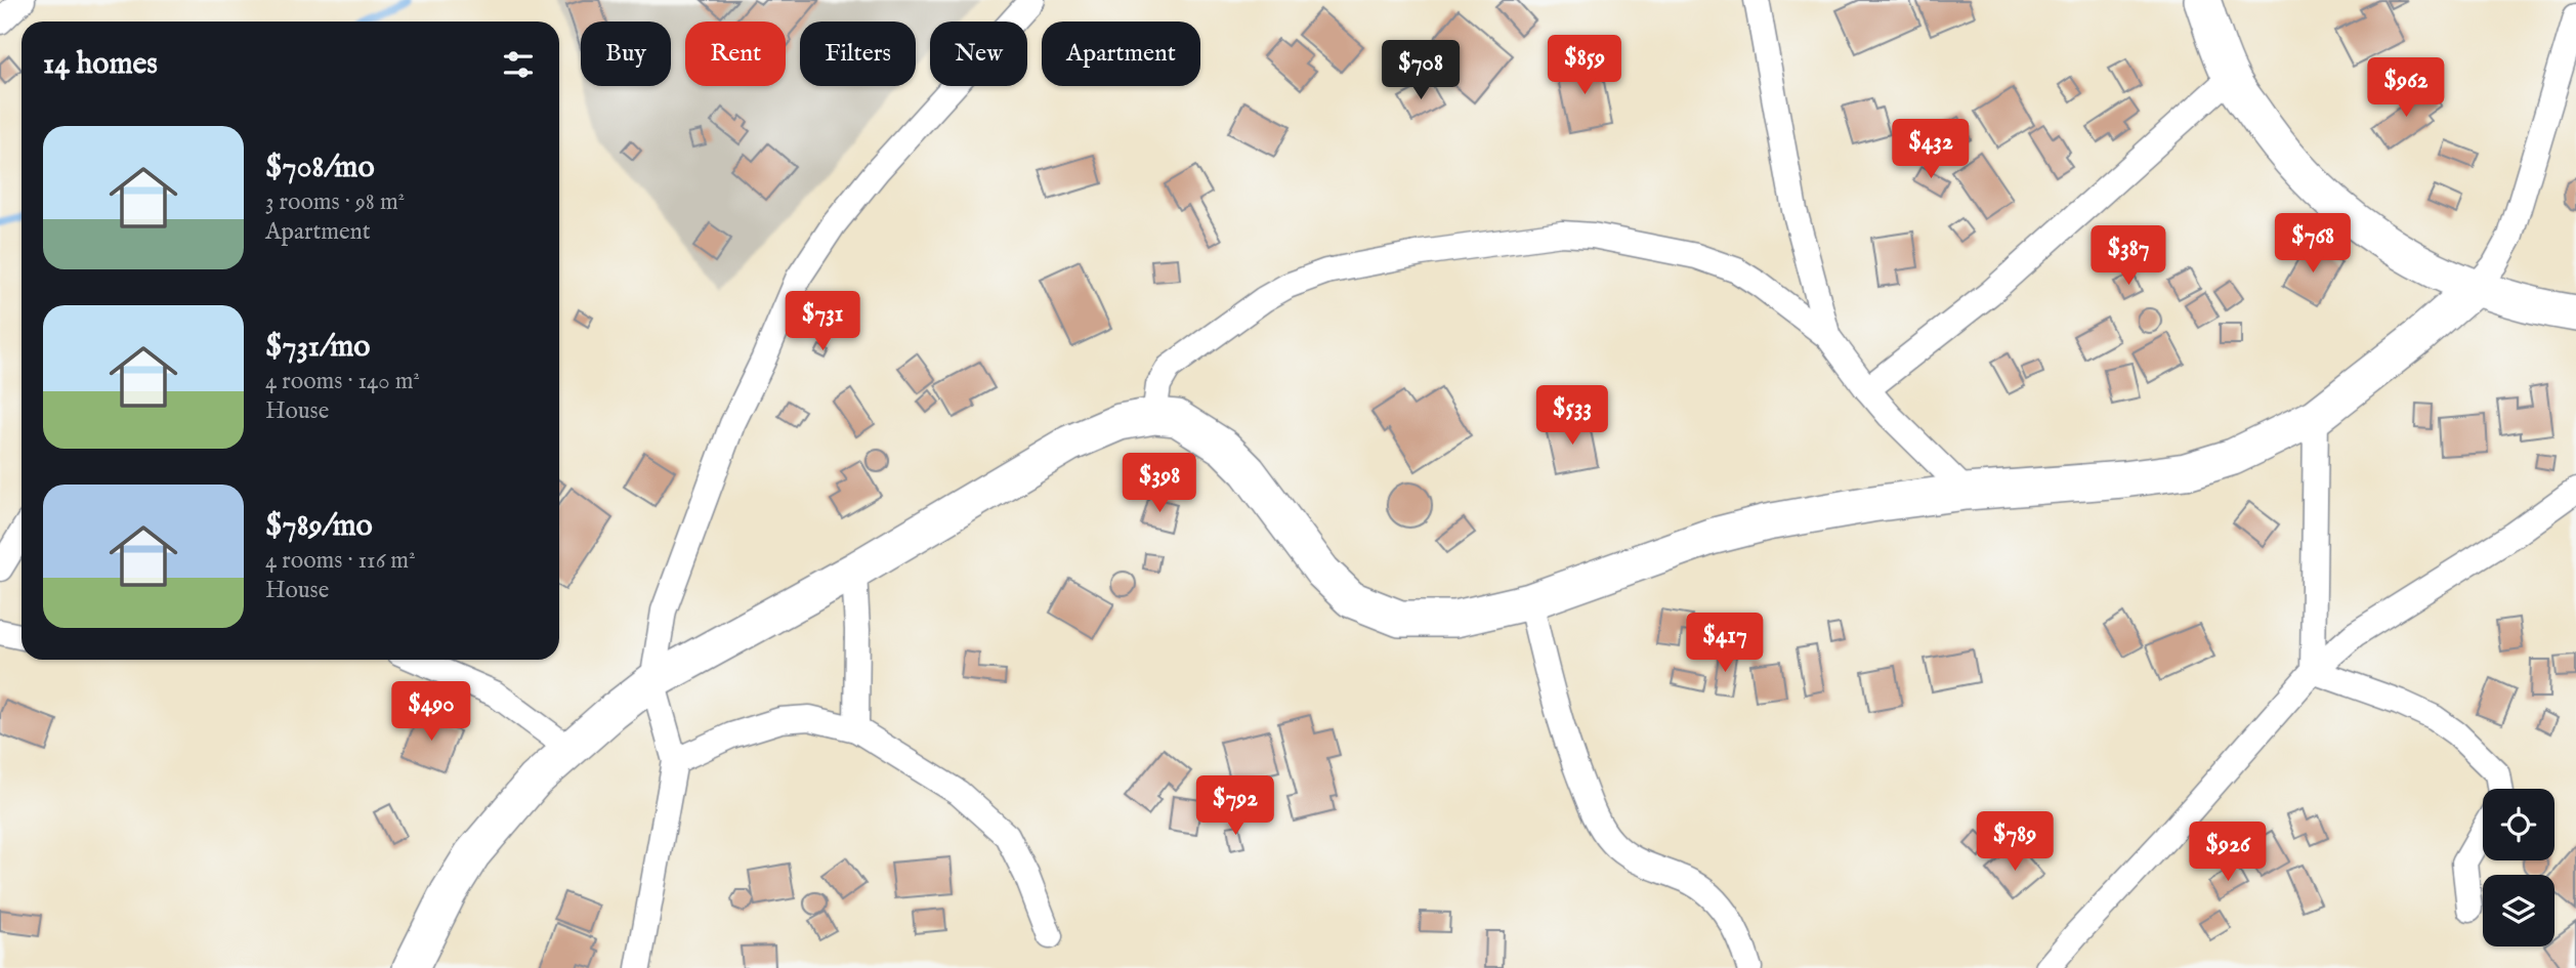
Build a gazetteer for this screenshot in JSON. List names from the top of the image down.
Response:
{
  "page": {
    "chip": [
      "Buy",
      "Rent",
      "Filters",
      "New",
      "Apartment"
    ],
    "heading": "14 homes",
    "price": [
      "$859",
      "$708",
      "$962",
      "$432",
      "$768",
      "$387",
      "$731",
      "$533",
      "$398",
      "$417",
      "$490",
      "$792",
      "$789",
      "$926"
    ],
    "list": [
      {
        "name": "$708/mo",
        "note": "3 rooms · 98 m² · Apartment"
      },
      {
        "name": "$731/mo",
        "note": "4 rooms · 140 m² · House"
      },
      {
        "name": "$789/mo",
        "note": "4 rooms · 116 m² · House"
      }
    ]
  }
}
